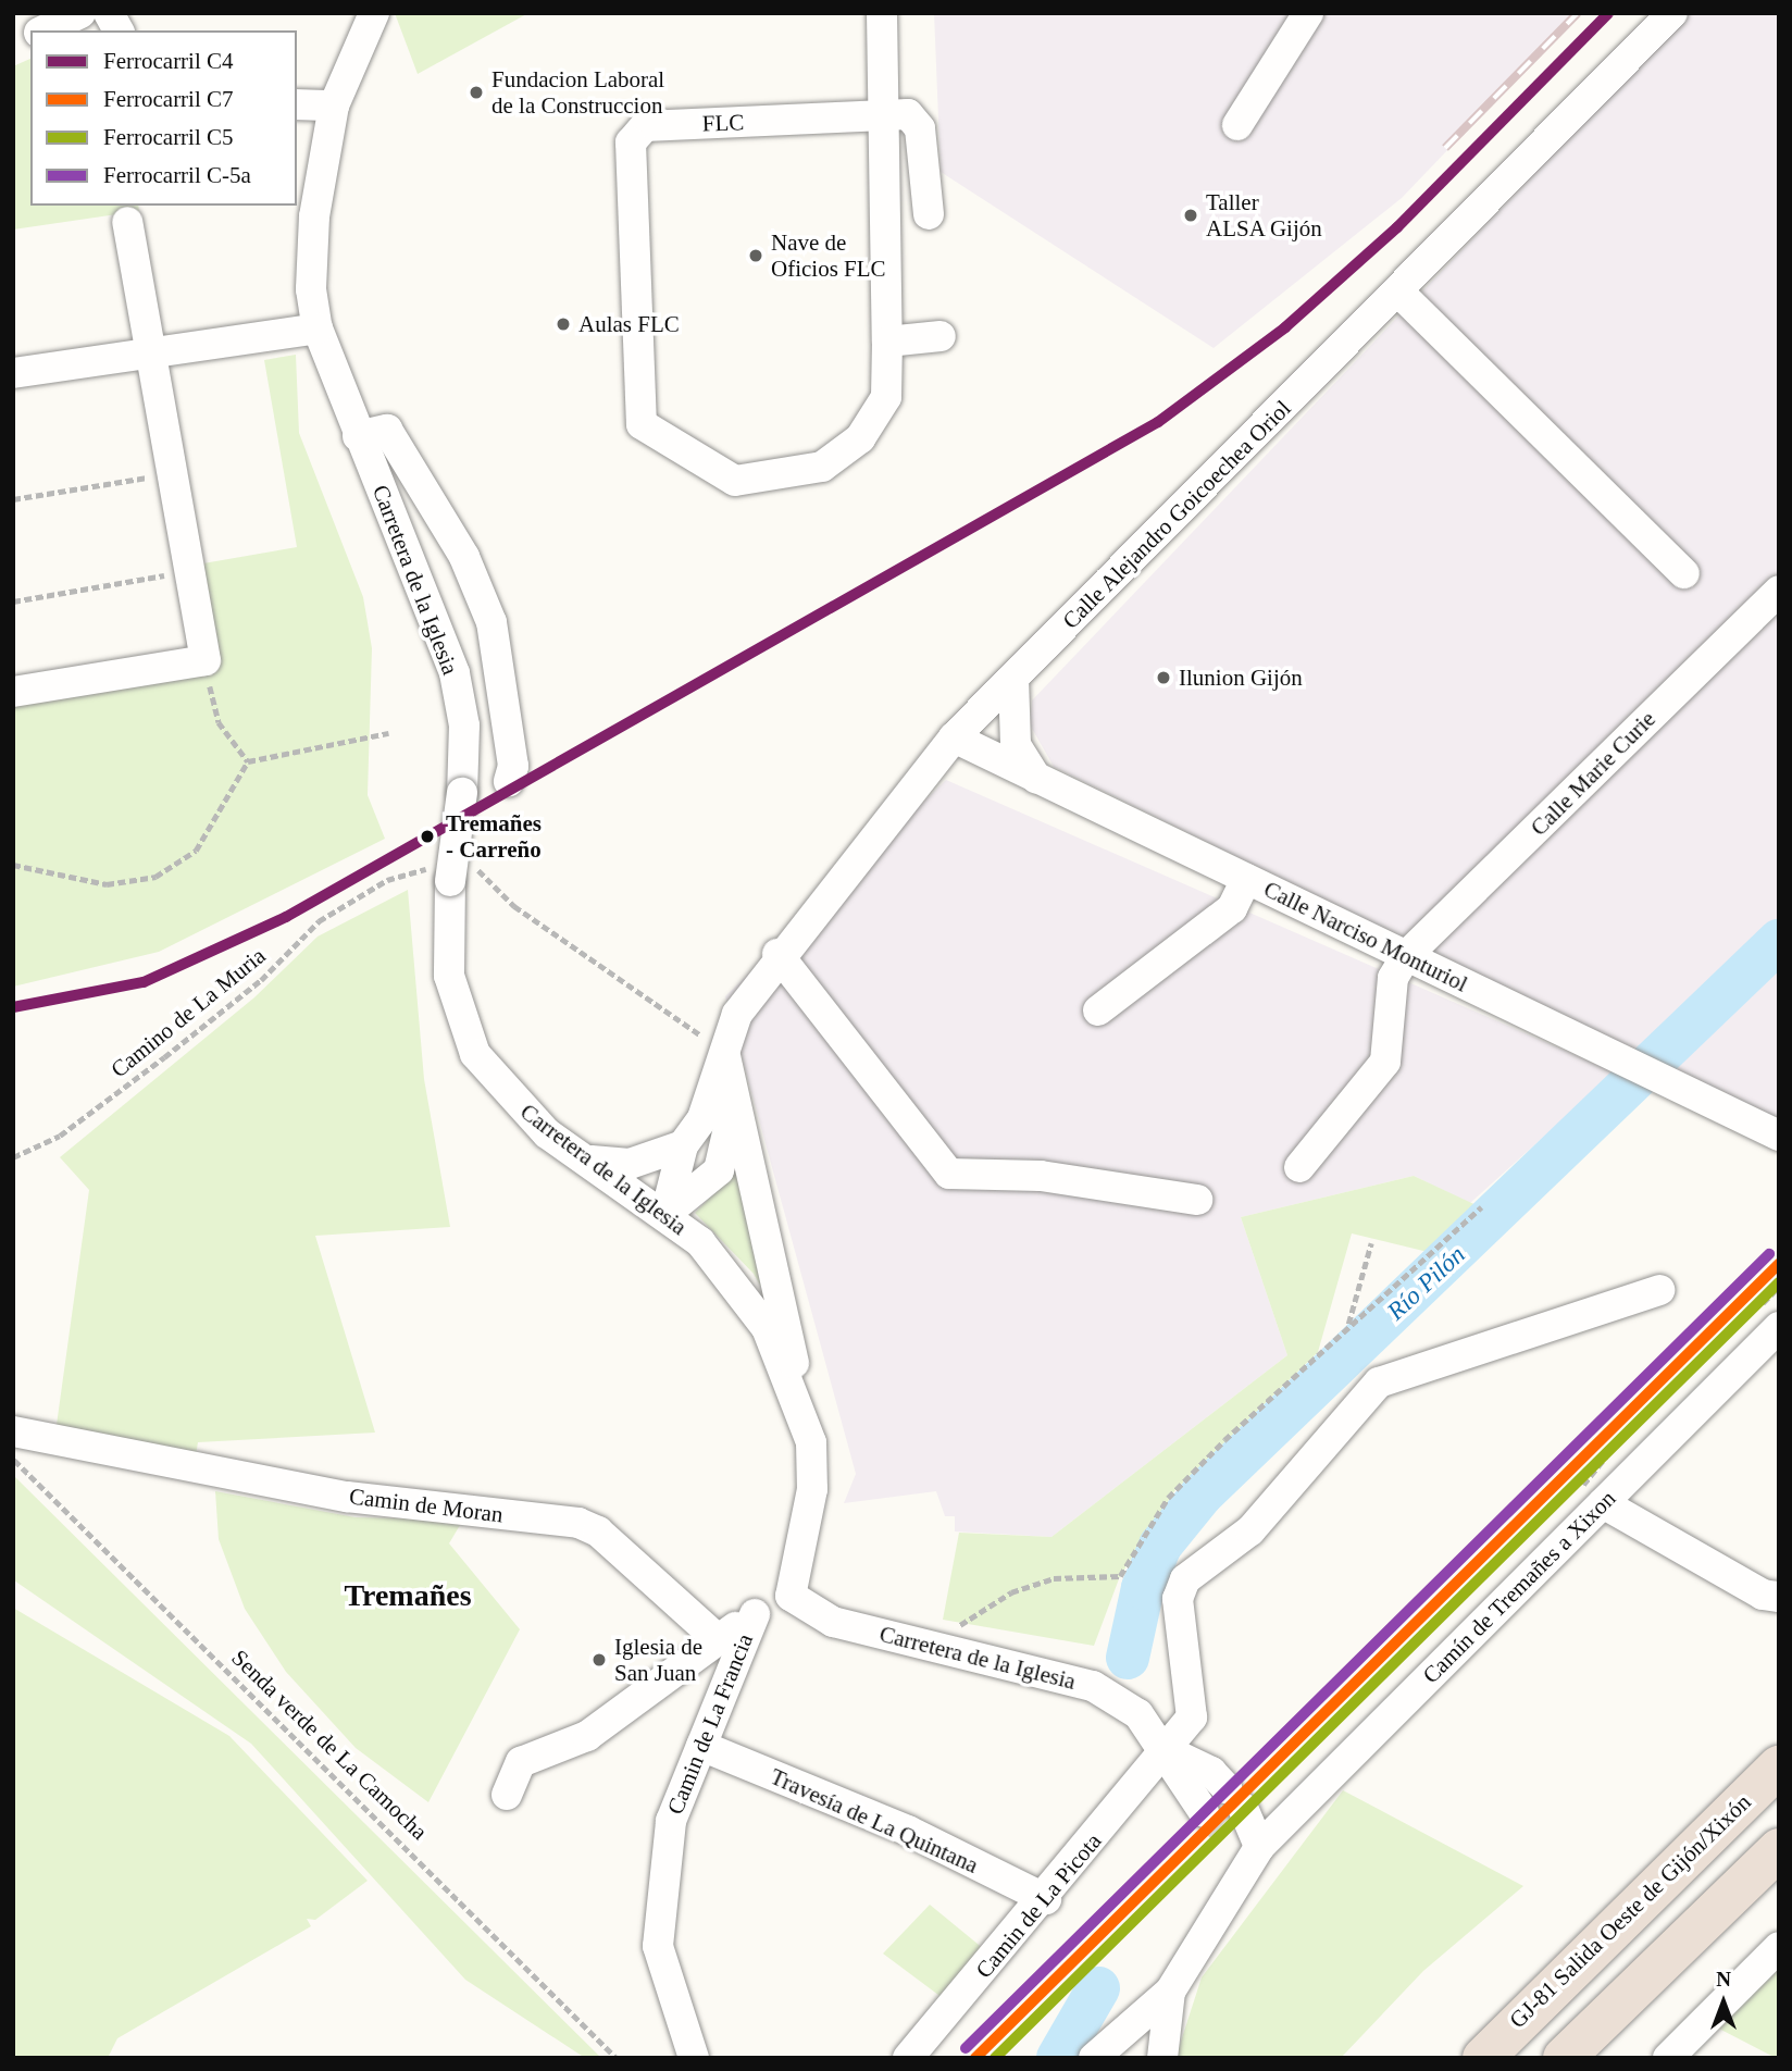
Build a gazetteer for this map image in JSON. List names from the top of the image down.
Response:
{
  "streets": {
    "highway": ["GJ-81 Salida Oeste de Gijón/Xixón"],
    "street": [
      "FLC",
      "Calle Alejandro Goicoechea Oriol",
      "Carretera de la Iglesia",
      "Calle Marie Curie",
      "Calle Narciso Monturiol",
      "Camin de Moran",
      "Camín de Tremañes a Xixon",
      "Camin de La Francia",
      "Travesía de La Quintana",
      "Camin de La Picota"
    ],
    "path": ["Camino de La Muria", "Senda verde de La Camocha"]
  },
  "crossings": [
    ["Calle Alejandro Goicoechea Oriol", "Carretera de la Iglesia"],
    ["Calle Alejandro Goicoechea Oriol", "Calle Narciso Monturiol"],
    ["Carretera de la Iglesia", "Camino de La Muria"],
    ["Carretera de la Iglesia", "Camín de Tremañes a Xixon"],
    ["Carretera de la Iglesia", "Camin de La Picota"],
    ["Calle Marie Curie", "Calle Narciso Monturiol"],
    ["Camin de La Francia", "Travesía de La Quintana"],
    ["Travesía de La Quintana", "Camin de La Picota"]
  ],
  "districts": ["Tremañes"],
  "water": ["Río Pilón"],
  "places": [
    "Fundacion Laboral de la Construccion",
    "Taller ALSA Gijón",
    "Nave de Oficios FLC",
    "Aulas FLC",
    "Ilunion Gijón",
    "Tremañes - Carreño",
    "Iglesia de San Juan"
  ],
  "lines": [
    "rail line C4",
    "rail line C-5a",
    "rail line C7",
    "rail line C5"
  ],
  "legend": [
    "Ferrocarril C4",
    "Ferrocarril C7",
    "Ferrocarril C5",
    "Ferrocarril C-5a"
  ],
  "north": "top"
}
